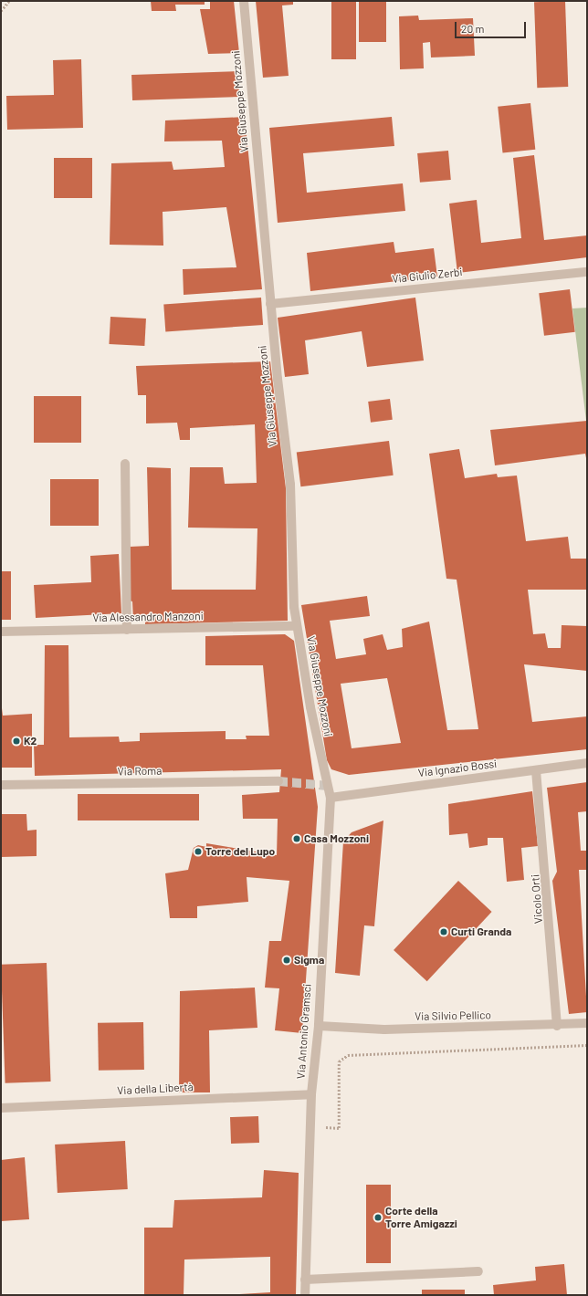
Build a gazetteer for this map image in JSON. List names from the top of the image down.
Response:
{
  "streets": {
    "street": [
      "Via Giuseppe Mozzoni",
      "Via Giulio Zerbi",
      "Via Alessandro Manzoni",
      "Via Ignazio Bossi",
      "Via Roma",
      "Vicolo Orti",
      "Via Silvio Pellico",
      "Via Antonio Gramsci",
      "Via della Libertà"
    ]
  },
  "crossings": [
    ["Via Giuseppe Mozzoni", "Via Giulio Zerbi"],
    ["Via Giuseppe Mozzoni", "Via Alessandro Manzoni"],
    ["Via Giuseppe Mozzoni", "Via Antonio Gramsci"],
    ["Via Ignazio Bossi", "Vicolo Orti"],
    ["Via Ignazio Bossi", "Via Antonio Gramsci"],
    ["Vicolo Orti", "Via Silvio Pellico"],
    ["Via Silvio Pellico", "Via Antonio Gramsci"],
    ["Via Antonio Gramsci", "Via della Libertà"]
  ],
  "places": [
    "K2",
    "Casa Mozzoni",
    "Torre del Lupo",
    "Curti Granda",
    "Sigma",
    "Corte della Torre Amigazzi"
  ],
  "scale_bar": "20 m"
}
